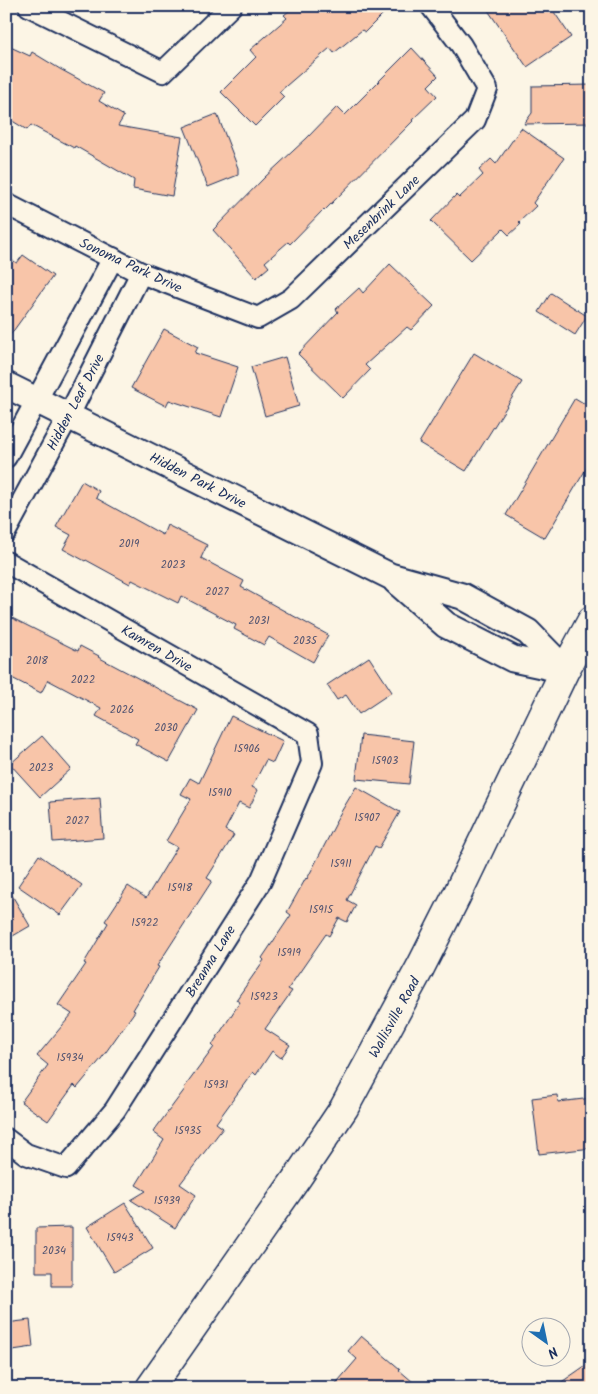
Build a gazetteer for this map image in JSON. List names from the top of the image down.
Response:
{
  "streets": {
    "main road": ["Wallisville Road"],
    "street": [
      "Mesenbrink Lane",
      "Sonoma Park Drive",
      "Hidden Leaf Drive",
      "Hidden Park Drive",
      "Kamren Drive",
      "Breanna Lane"
    ]
  },
  "crossings": [
    ["Mesenbrink Lane", "Sonoma Park Drive"],
    ["Sonoma Park Drive", "Hidden Leaf Drive"],
    ["Hidden Leaf Drive", "Hidden Park Drive"],
    ["Hidden Park Drive", "Wallisville Road"],
    ["Kamren Drive", "Breanna Lane"]
  ],
  "house_numbers": [
    "2019",
    "2023",
    "2027",
    "2031",
    "2035",
    "2018",
    "2022",
    "2026",
    "2030",
    "15906",
    "15903",
    "2023",
    "15910",
    "15907",
    "2027",
    "15911",
    "15918",
    "15915",
    "15922",
    "15919",
    "15923",
    "15934",
    "15931",
    "15935",
    "15939",
    "15943",
    "2034"
  ],
  "north": "bottom right"
}
